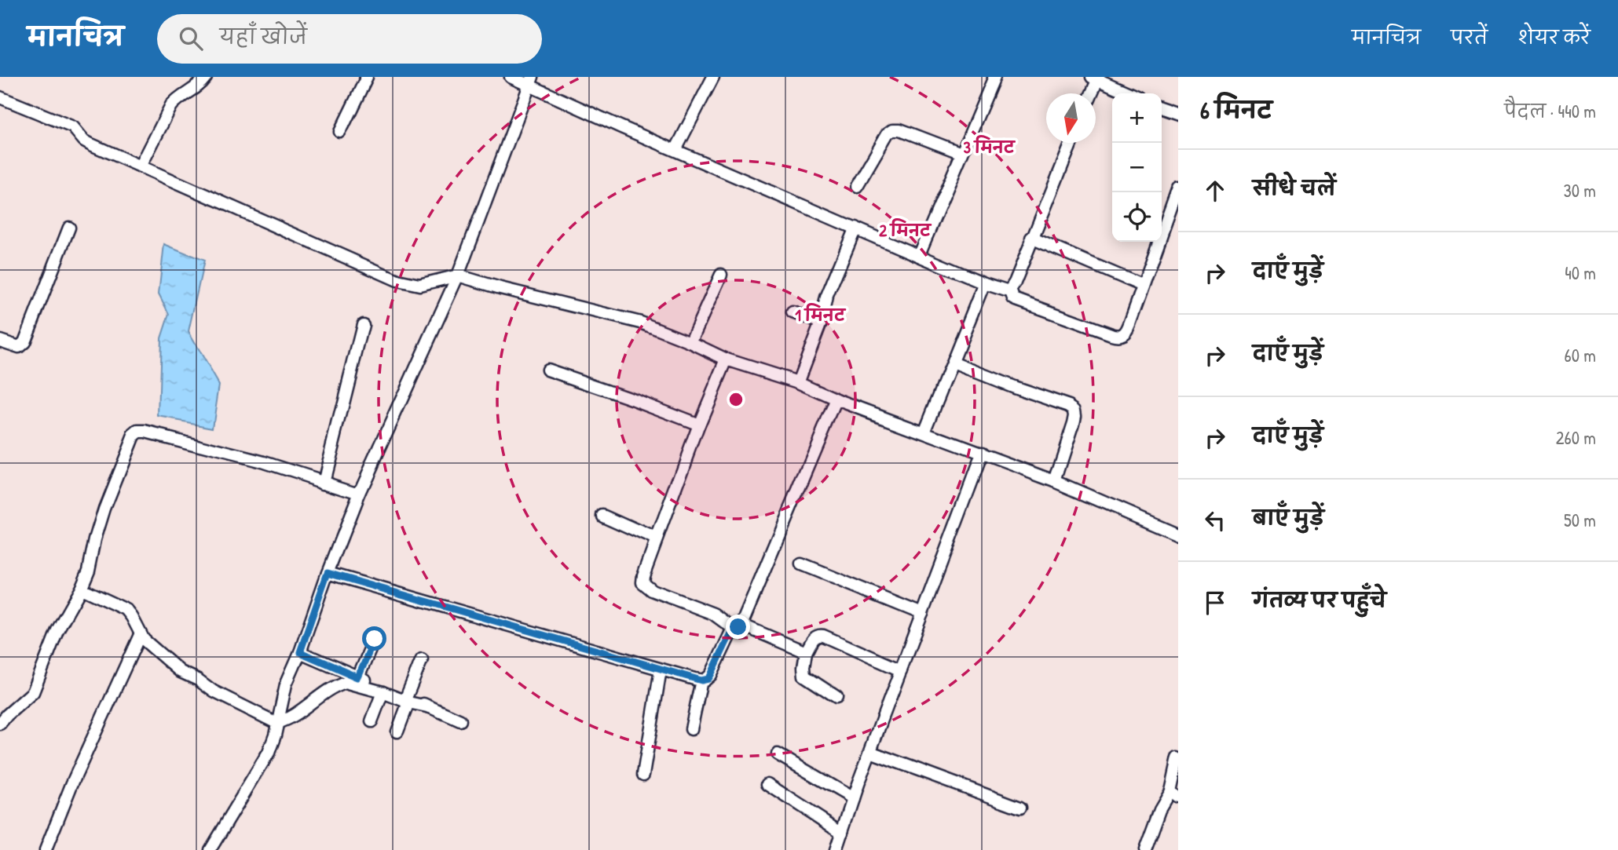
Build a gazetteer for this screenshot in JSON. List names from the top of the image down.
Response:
{
  "north": "bottom",
  "page": {
    "header": "मानचित्र",
    "search": "यहाँ खोजें",
    "nav": ["मानचित्र", "परतें", "शेयर करें"],
    "heading": ["6 मिनट", "पैदल · 440 m"],
    "map_buttons": ["+", "−"],
    "list": [
      ["सीधे चलें", "30 m"],
      ["दाएँ मुड़ें", "40 m"],
      ["दाएँ मुड़ें", "60 m"],
      ["दाएँ मुड़ें", "260 m"],
      ["बाएँ मुड़ें", "50 m"],
      "गंतव्य पर पहुँचे"
    ]
  },
  "rings": ["3 मिनट", "2 मिनट", "1 मिनट"]
}
